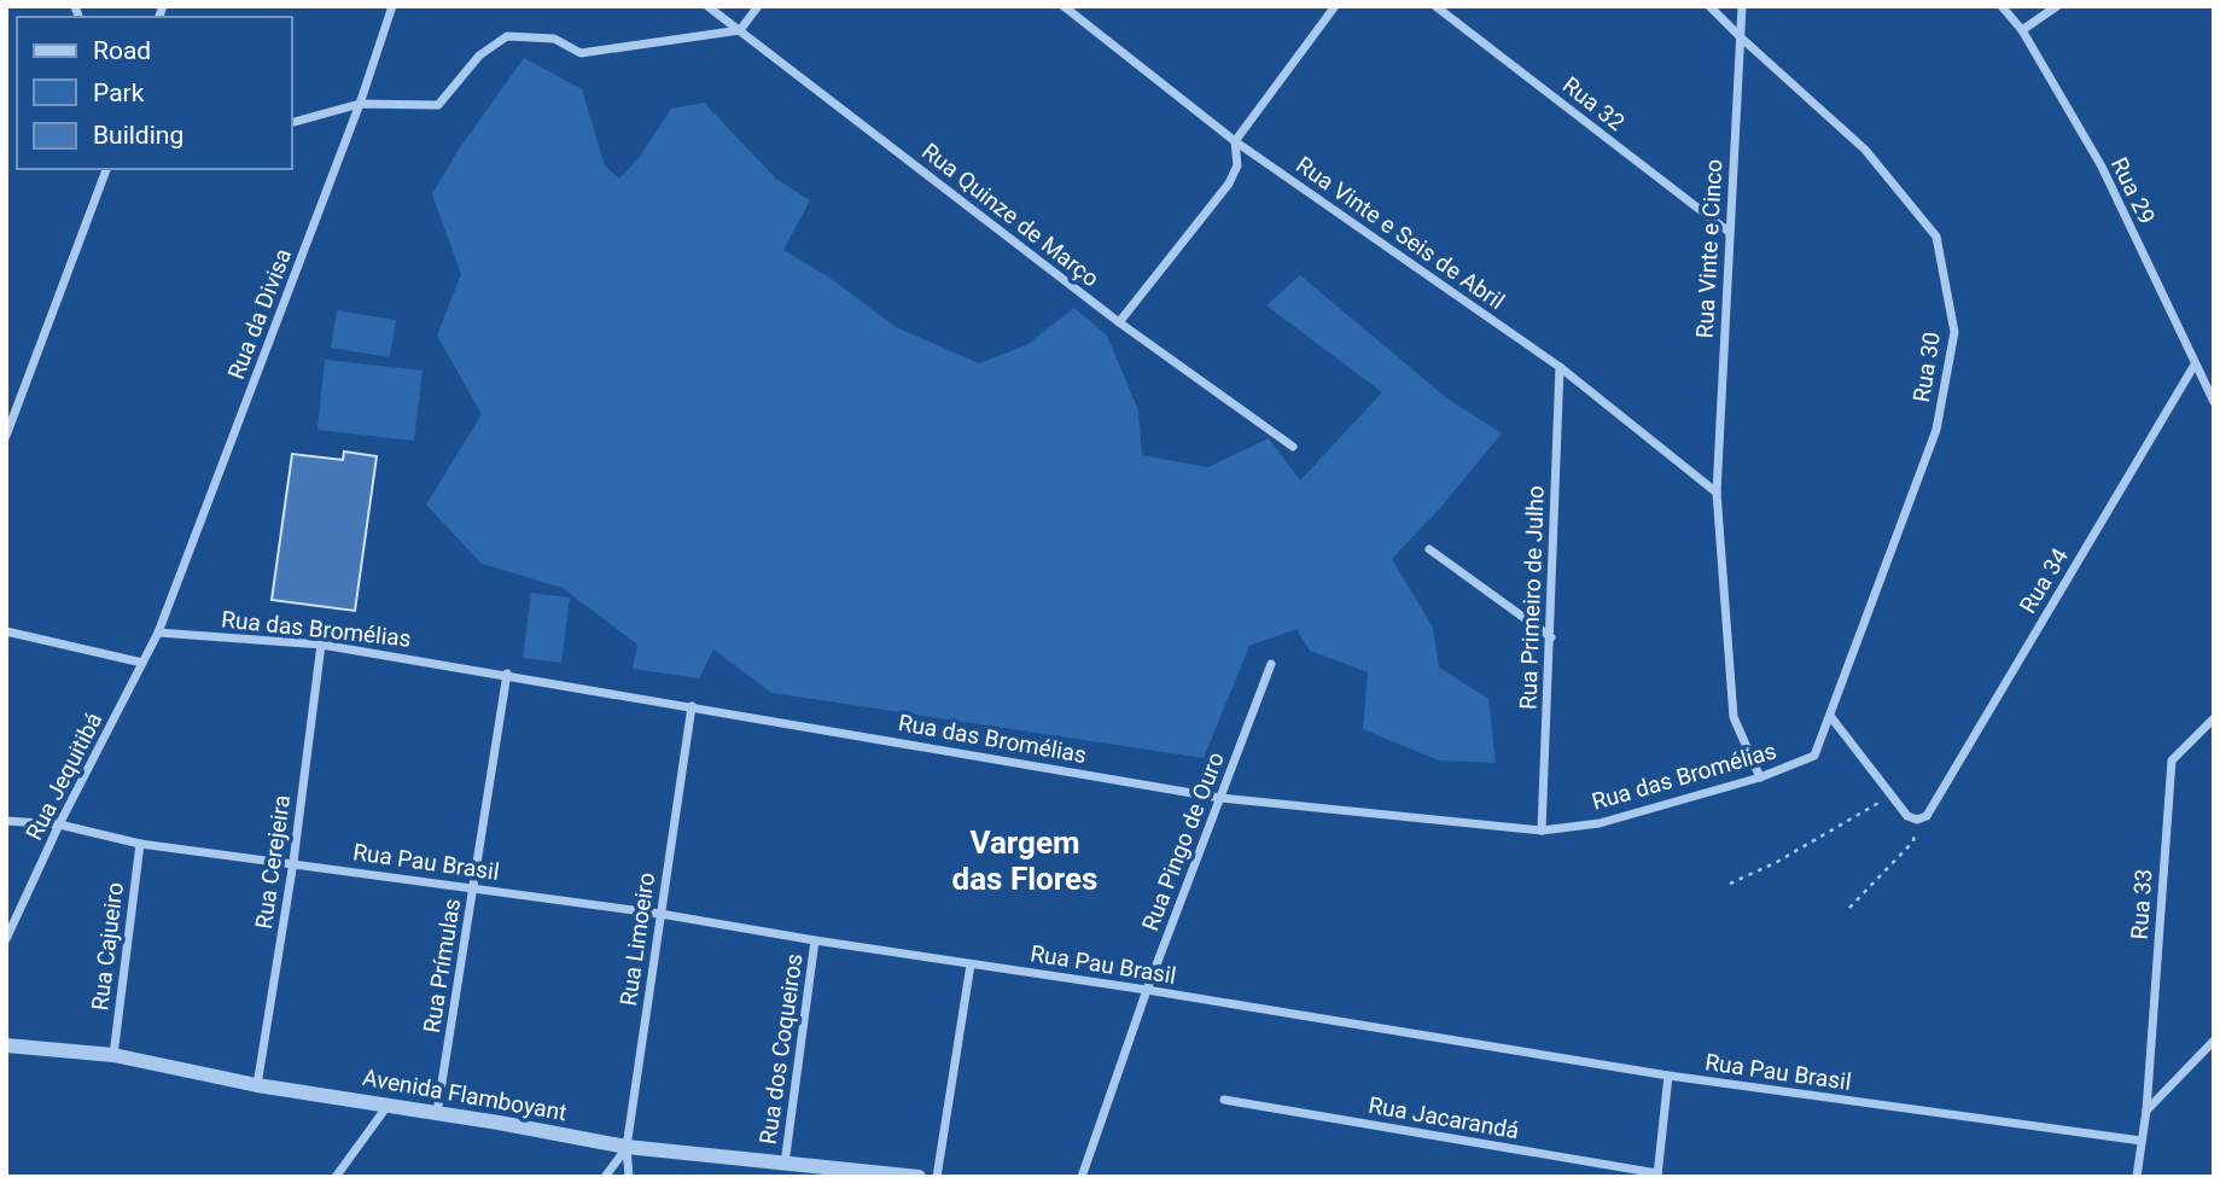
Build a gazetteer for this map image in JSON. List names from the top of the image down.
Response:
{
  "streets": {
    "street": [
      "Rua 32",
      "Rua 29",
      "Rua Quinze de Março",
      "Rua Vinte e Seis de Abril",
      "Rua Vinte e Cinco",
      "Rua da Divisa",
      "Rua 30",
      "Rua 34",
      "Rua Primeiro de Julho",
      "Rua das Bromélias",
      "Rua Jequitibá",
      "Rua Pingo de Ouro",
      "Rua Cerejeira",
      "Rua Pau Brasil",
      "Rua 33",
      "Rua Limoeiro",
      "Rua Cajueiro",
      "Rua Prímulas",
      "Rua dos Coqueiros",
      "Avenida Flamboyant",
      "Rua Jacarandá"
    ]
  },
  "crossings": [
    ["Rua 32", "Rua Vinte e Cinco"],
    ["Rua 29", "Rua 34"],
    ["Rua Vinte e Seis de Abril", "Rua Vinte e Cinco"],
    ["Rua Vinte e Seis de Abril", "Rua Primeiro de Julho"],
    ["Rua Vinte e Cinco", "Rua 30"],
    ["Rua Vinte e Cinco", "Rua das Bromélias"],
    ["Rua da Divisa", "Rua das Bromélias"],
    ["Rua da Divisa", "Rua Jequitibá"],
    ["Rua 30", "Rua das Bromélias"],
    ["Rua Primeiro de Julho", "Rua das Bromélias"],
    ["Rua das Bromélias", "Rua Jequitibá"],
    ["Rua das Bromélias", "Rua Pingo de Ouro"],
    ["Rua das Bromélias", "Rua Cerejeira"],
    ["Rua das Bromélias", "Rua Limoeiro"],
    ["Rua das Bromélias", "Rua Prímulas"],
    ["Rua Jequitibá", "Rua Pau Brasil"],
    ["Rua Pingo de Ouro", "Rua Pau Brasil"],
    ["Rua Cerejeira", "Rua Pau Brasil"],
    ["Rua Cerejeira", "Avenida Flamboyant"],
    ["Rua Pau Brasil", "Rua 33"],
    ["Rua Pau Brasil", "Rua Limoeiro"],
    ["Rua Pau Brasil", "Rua Cajueiro"],
    ["Rua Pau Brasil", "Rua Prímulas"],
    ["Rua Pau Brasil", "Rua dos Coqueiros"],
    ["Rua Limoeiro", "Avenida Flamboyant"],
    ["Rua Cajueiro", "Avenida Flamboyant"],
    ["Rua Prímulas", "Avenida Flamboyant"],
    ["Rua dos Coqueiros", "Avenida Flamboyant"]
  ],
  "districts": ["Vargem das Flores"],
  "legend": ["Road", "Park", "Building"]
}
